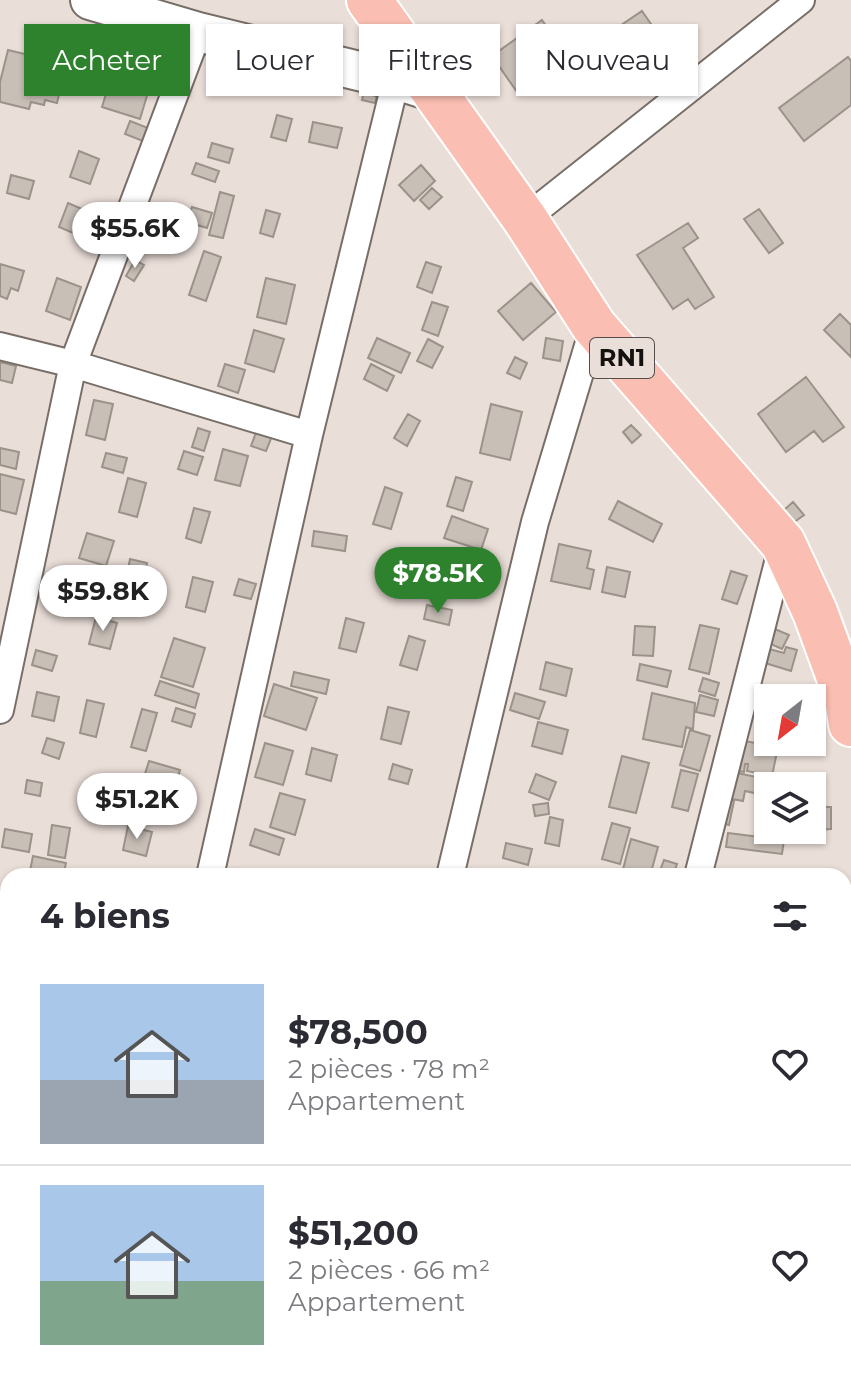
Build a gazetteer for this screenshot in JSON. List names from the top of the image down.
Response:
{
  "streets": {
    "highway": ["RN1"]
  },
  "north": "bottom left",
  "page": {
    "chip": [
      "Acheter",
      "Louer",
      "Filtres",
      "Nouveau"
    ],
    "price": [
      "$55.6K",
      "$78.5K",
      "$59.8K",
      "$51.2K"
    ],
    "heading": "4 biens",
    "list": [
      {
        "name": "$78,500",
        "note": "2 pièces · 78 m² · Appartement"
      },
      {
        "name": "$51,200",
        "note": "2 pièces · 66 m² · Appartement"
      }
    ]
  }
}
